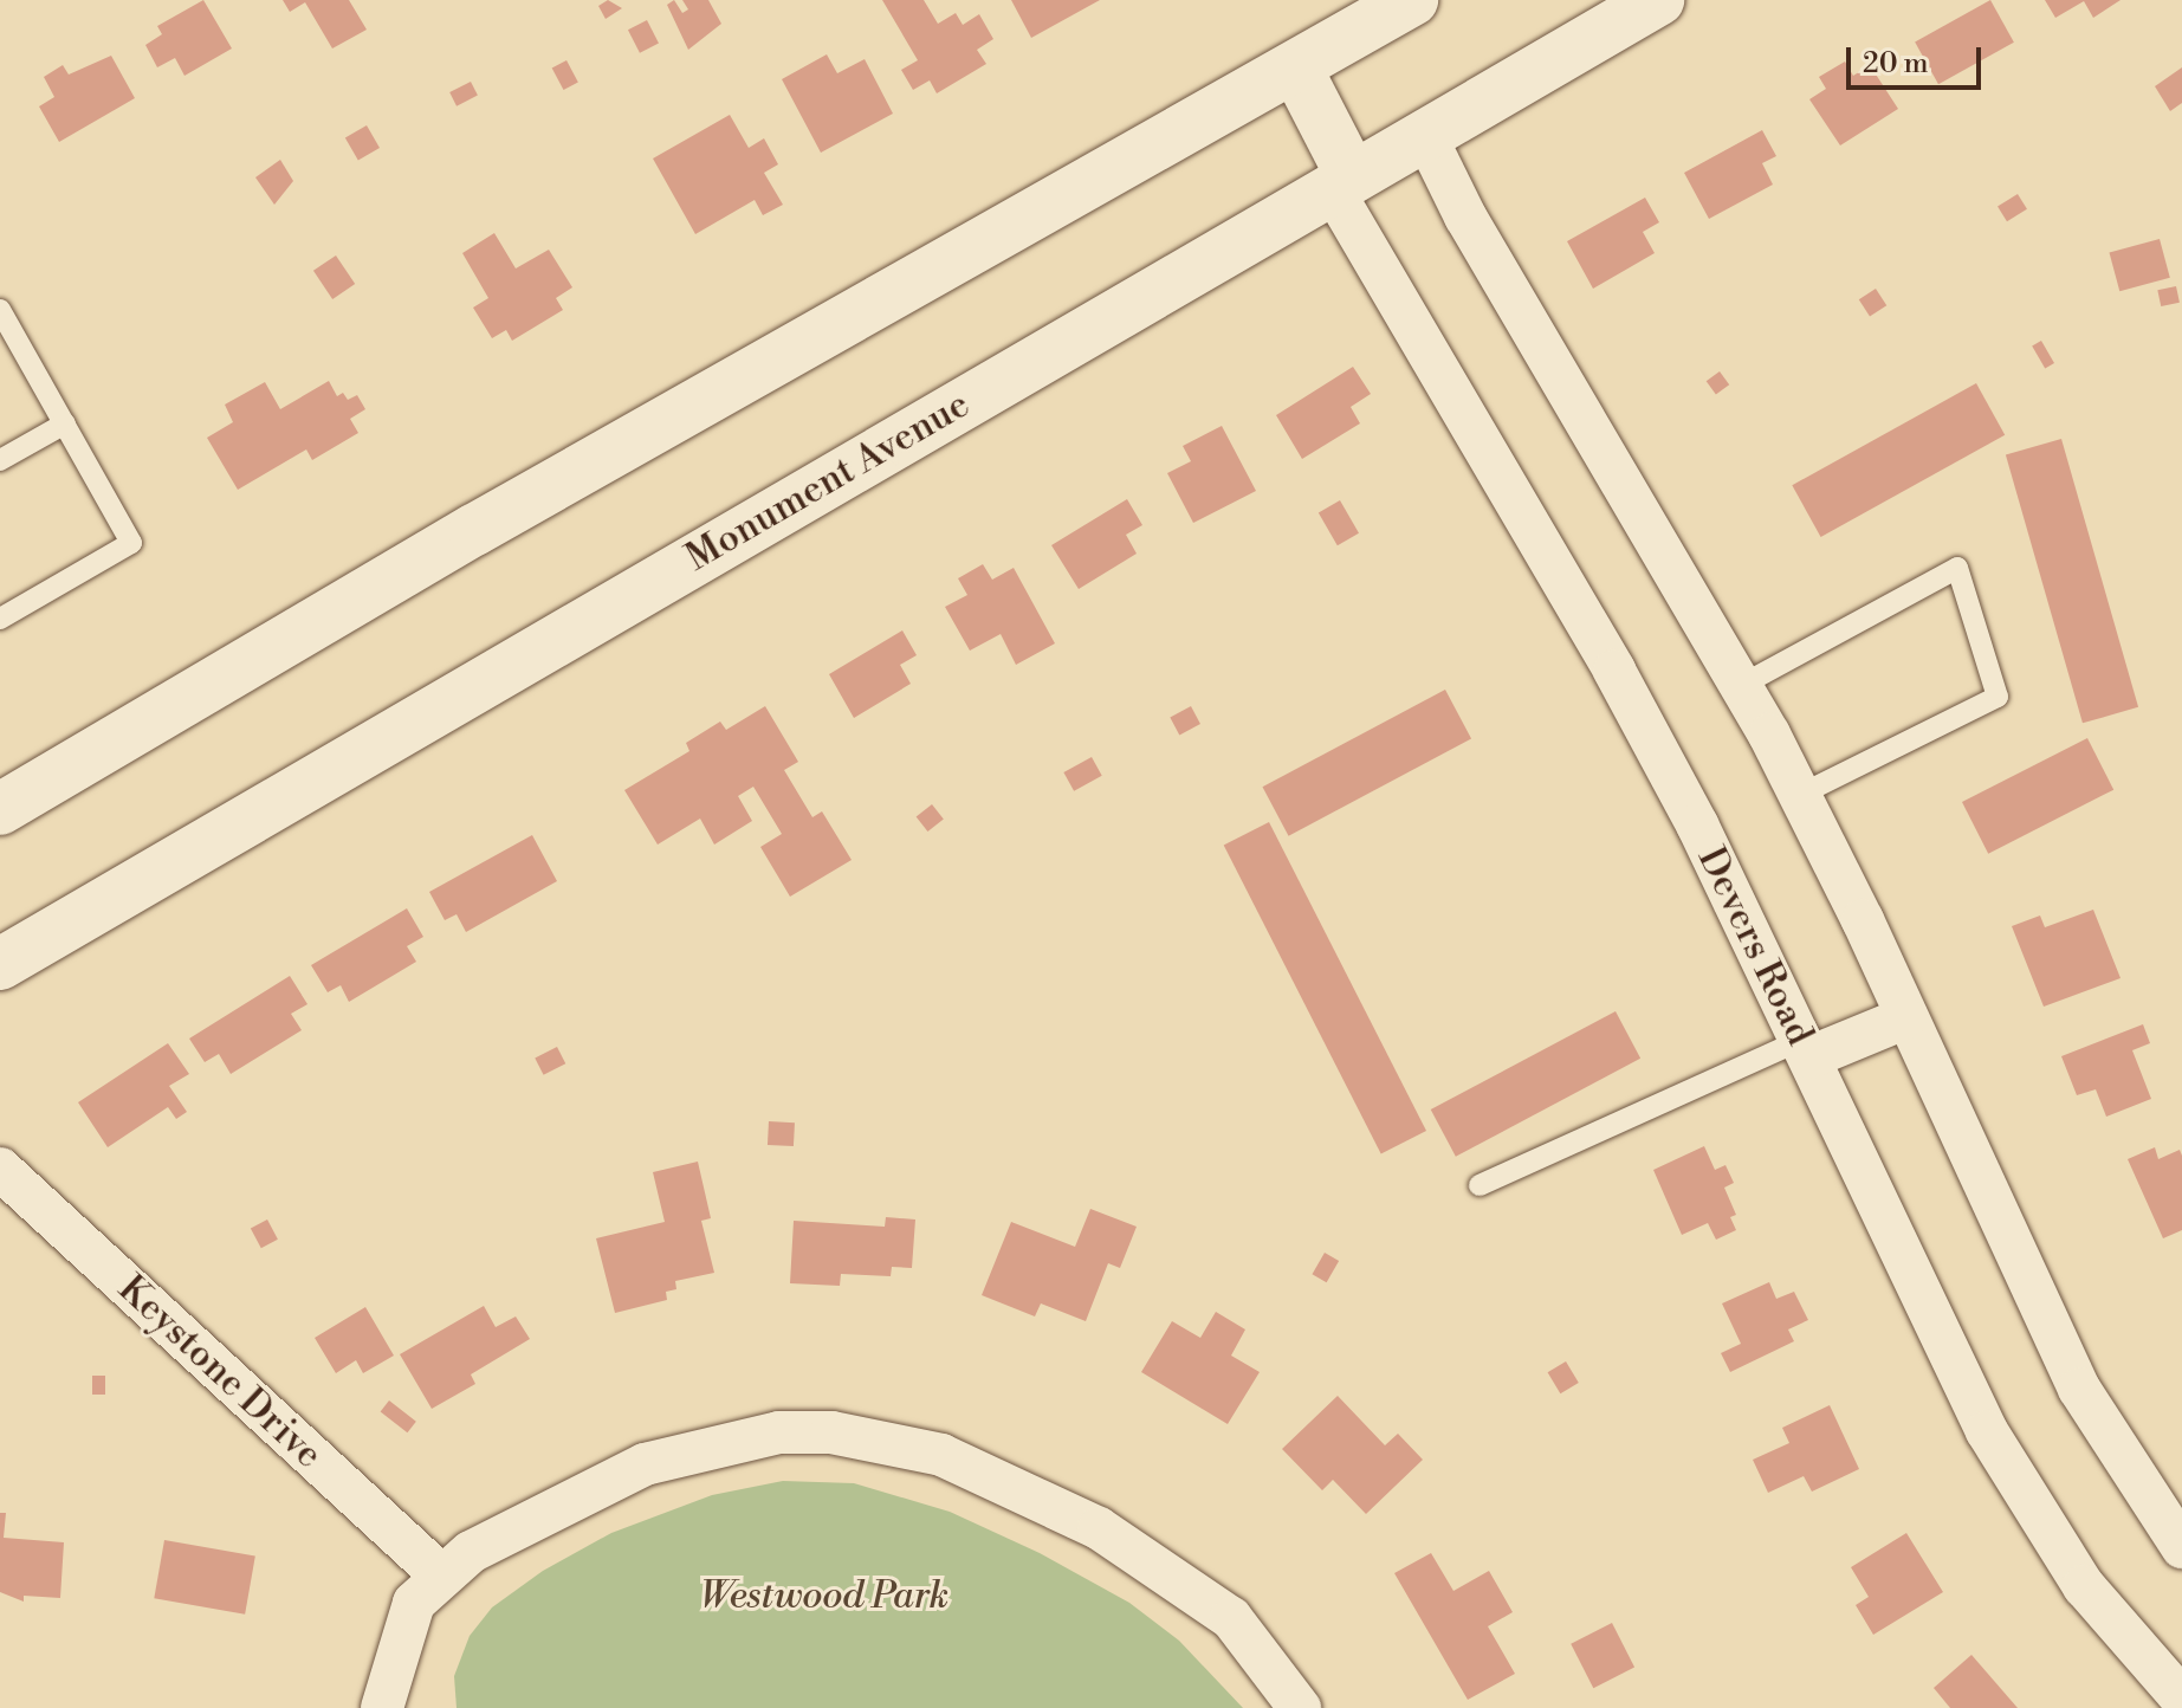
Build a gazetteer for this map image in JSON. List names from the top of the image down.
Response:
{
  "streets": {
    "street": ["Monument Avenue", "Devers Road", "Keystone Drive"]
  },
  "crossings": [
    ["Monument Avenue", "Devers Road"]
  ],
  "parks": ["Westwood Park"],
  "scale_bar": "20 m"
}
